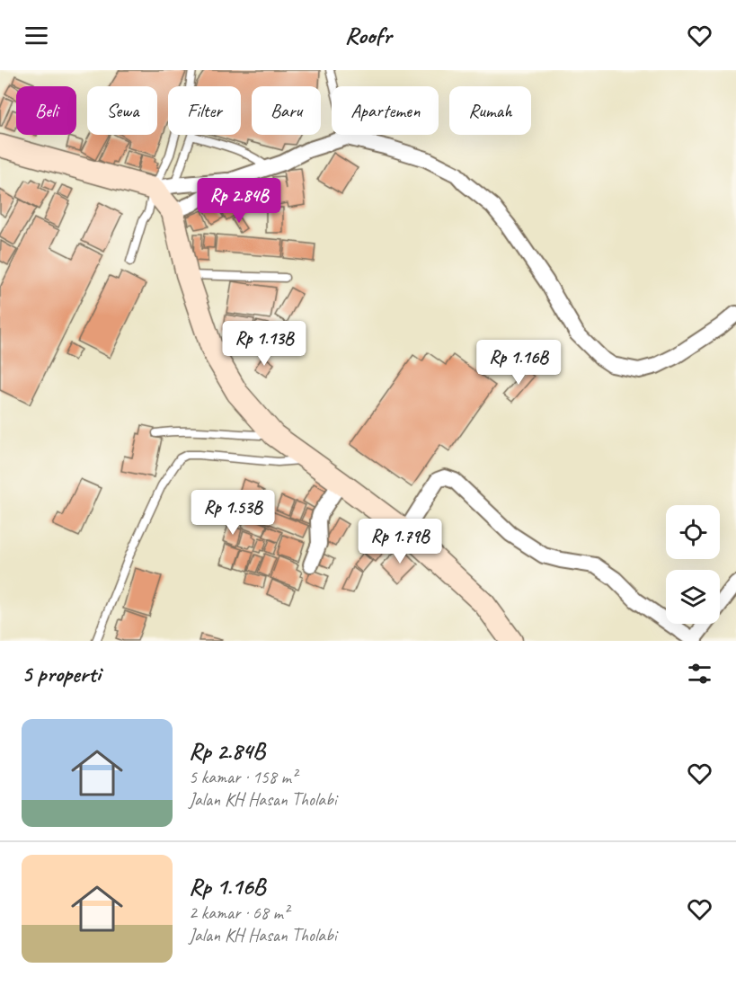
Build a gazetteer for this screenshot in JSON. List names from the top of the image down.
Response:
{
  "page": {
    "header": "Roofr",
    "chip": [
      "Beli",
      "Sewa",
      "Filter",
      "Baru",
      "Apartemen",
      "Rumah"
    ],
    "price": [
      "Rp 2.84B",
      "Rp 1.13B",
      "Rp 1.16B",
      "Rp 1.53B",
      "Rp 1.79B"
    ],
    "heading": "5 properti",
    "list": [
      {
        "name": "Rp 2.84B",
        "note": "5 kamar · 158 m² · Jalan KH Hasan Tholabi"
      },
      {
        "name": "Rp 1.16B",
        "note": "2 kamar · 68 m² · Jalan KH Hasan Tholabi"
      }
    ]
  }
}
